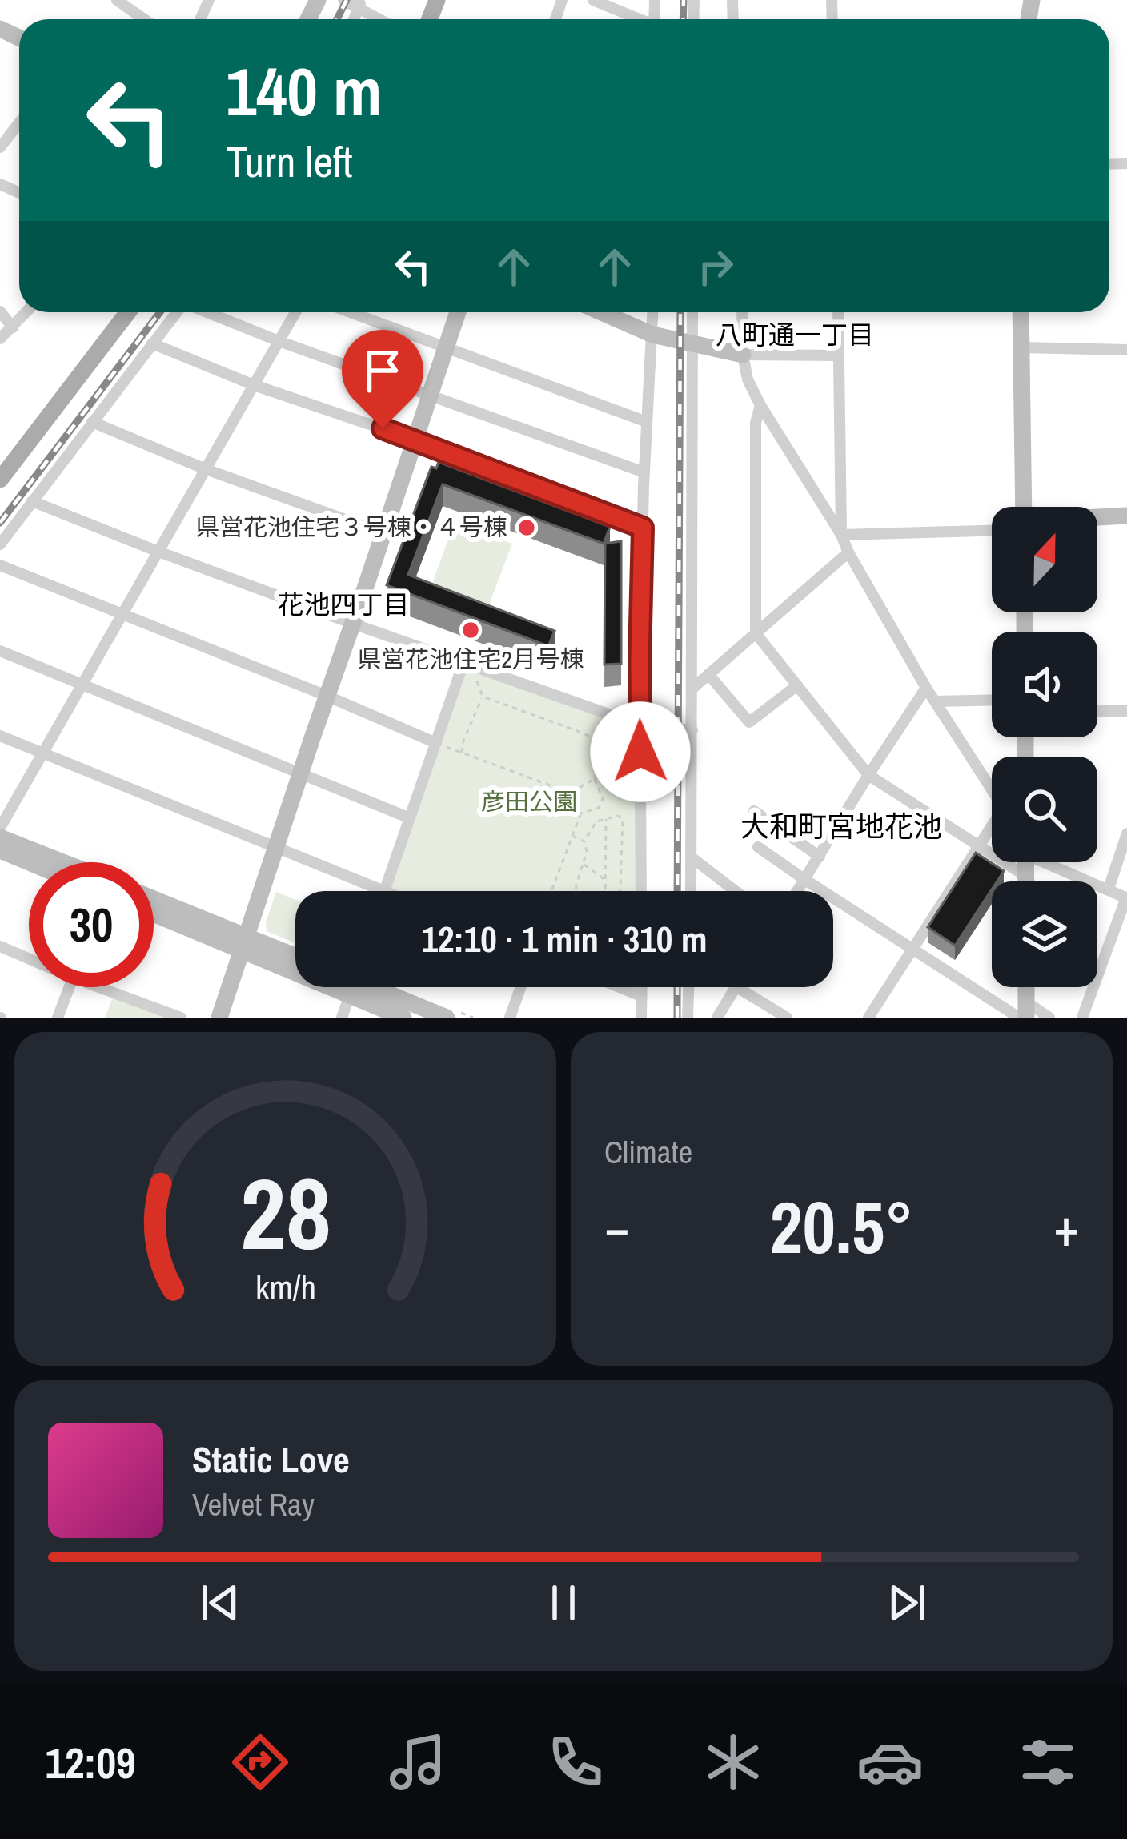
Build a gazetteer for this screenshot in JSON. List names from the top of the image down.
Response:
{
  "districts": ["八町通一丁目", "花池四丁目", "大和町宮地花池"],
  "parks": ["彦田公園"],
  "places": ["県営花池住宅３号棟・４号棟", "県営花池住宅2月号棟"],
  "north": "top",
  "page": {
    "turn": ["140 m", "Turn left"],
    "limit": "30",
    "trip": "12:10 · 1 min · 310 m",
    "tile": "Climate",
    "heat": ["−", "20.5°", "+"],
    "song": ["Static Love", "Velvet Ray"],
    "tabs": "12:09",
    "gauge": ["28", "km/h"]
  }
}
